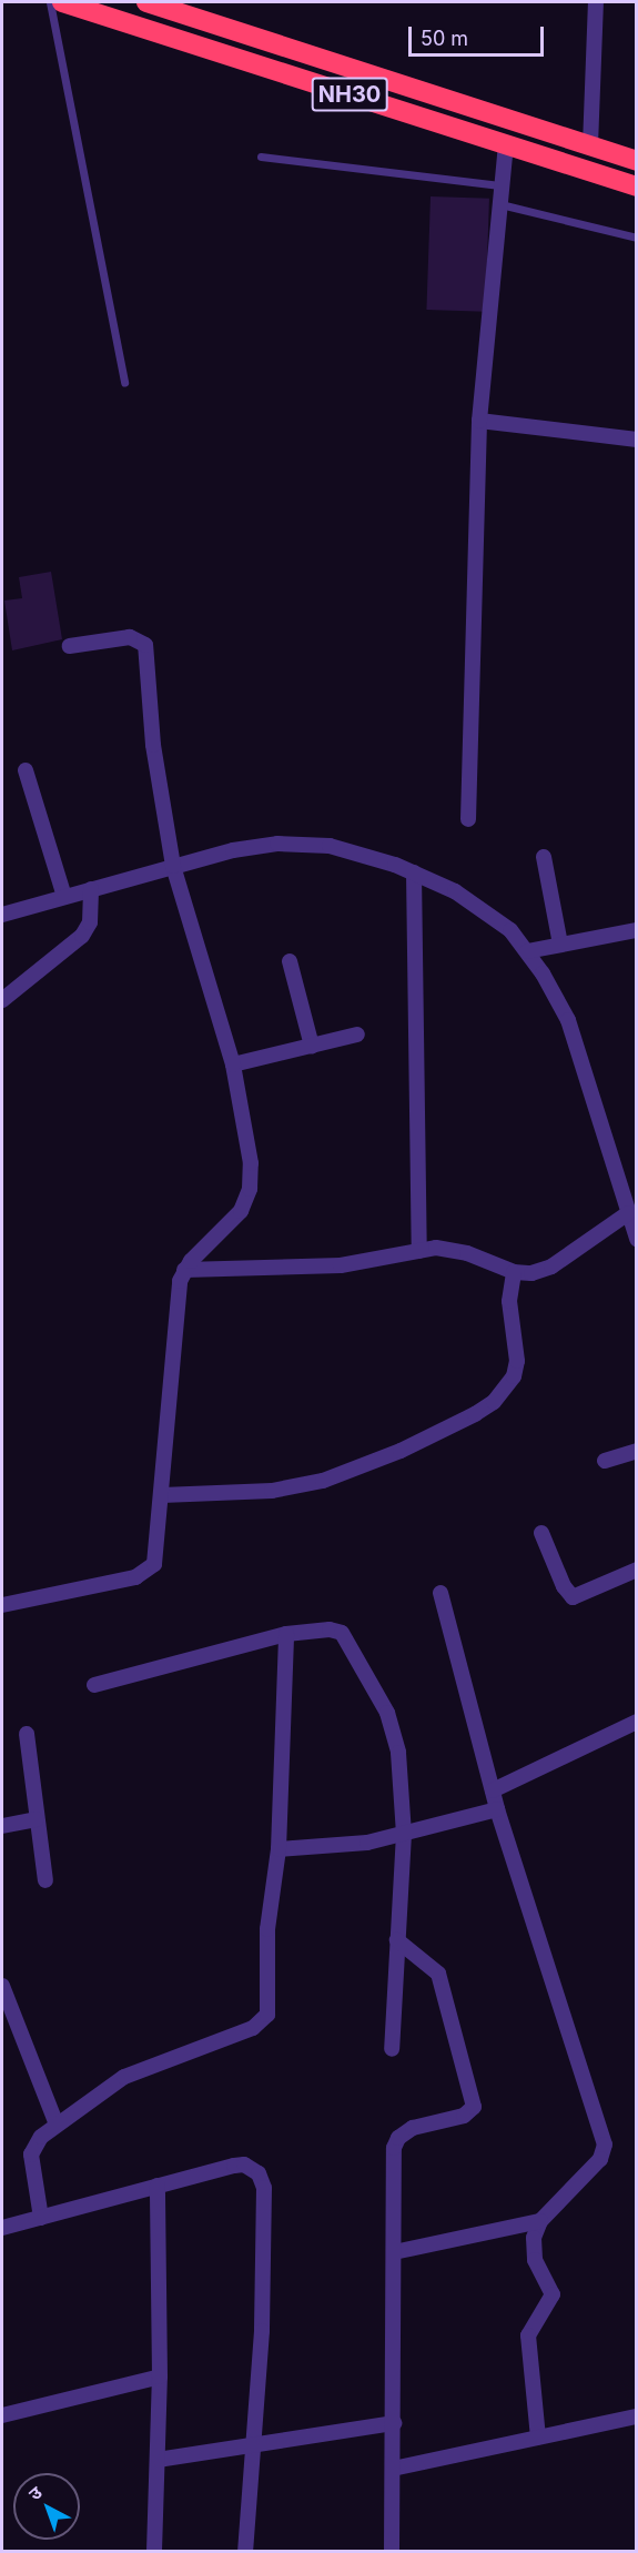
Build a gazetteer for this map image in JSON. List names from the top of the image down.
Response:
{
  "streets": {
    "highway": ["NH30"]
  },
  "scale_bar": "50 m",
  "north": "top left"
}
